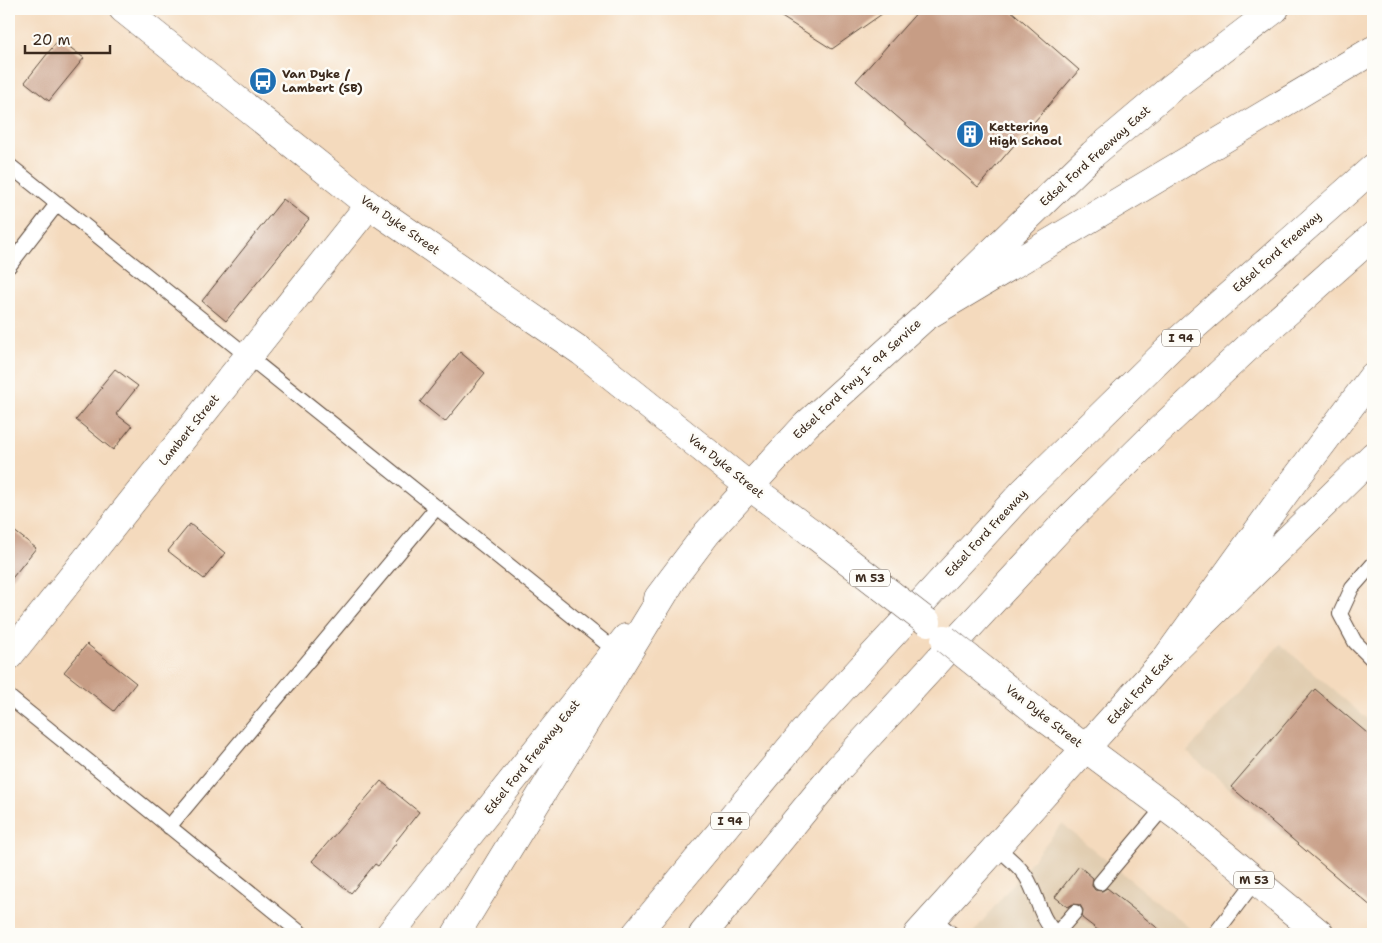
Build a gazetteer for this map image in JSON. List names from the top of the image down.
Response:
{
  "streets": {
    "main road": [
      "Edsel Ford Freeway East",
      "Van Dyke Street",
      "Edsel Ford Freeway",
      "I 94",
      "Edsel Ford Fwy I- 94 Service",
      "Lambert Street",
      "M 53",
      "Edsel Ford East"
    ]
  },
  "crossings": [
    ["Edsel Ford Freeway East", "Edsel Ford Fwy I- 94 Service"],
    ["Van Dyke Street", "Edsel Ford Fwy I- 94 Service"],
    ["Van Dyke Street", "Lambert Street"],
    ["Van Dyke Street", "Edsel Ford East"]
  ],
  "places": {
    "bus stop": ["Van Dyke / Lambert (SB)"],
    "building": ["Kettering High School"]
  },
  "scale_bar": "20 m"
}
